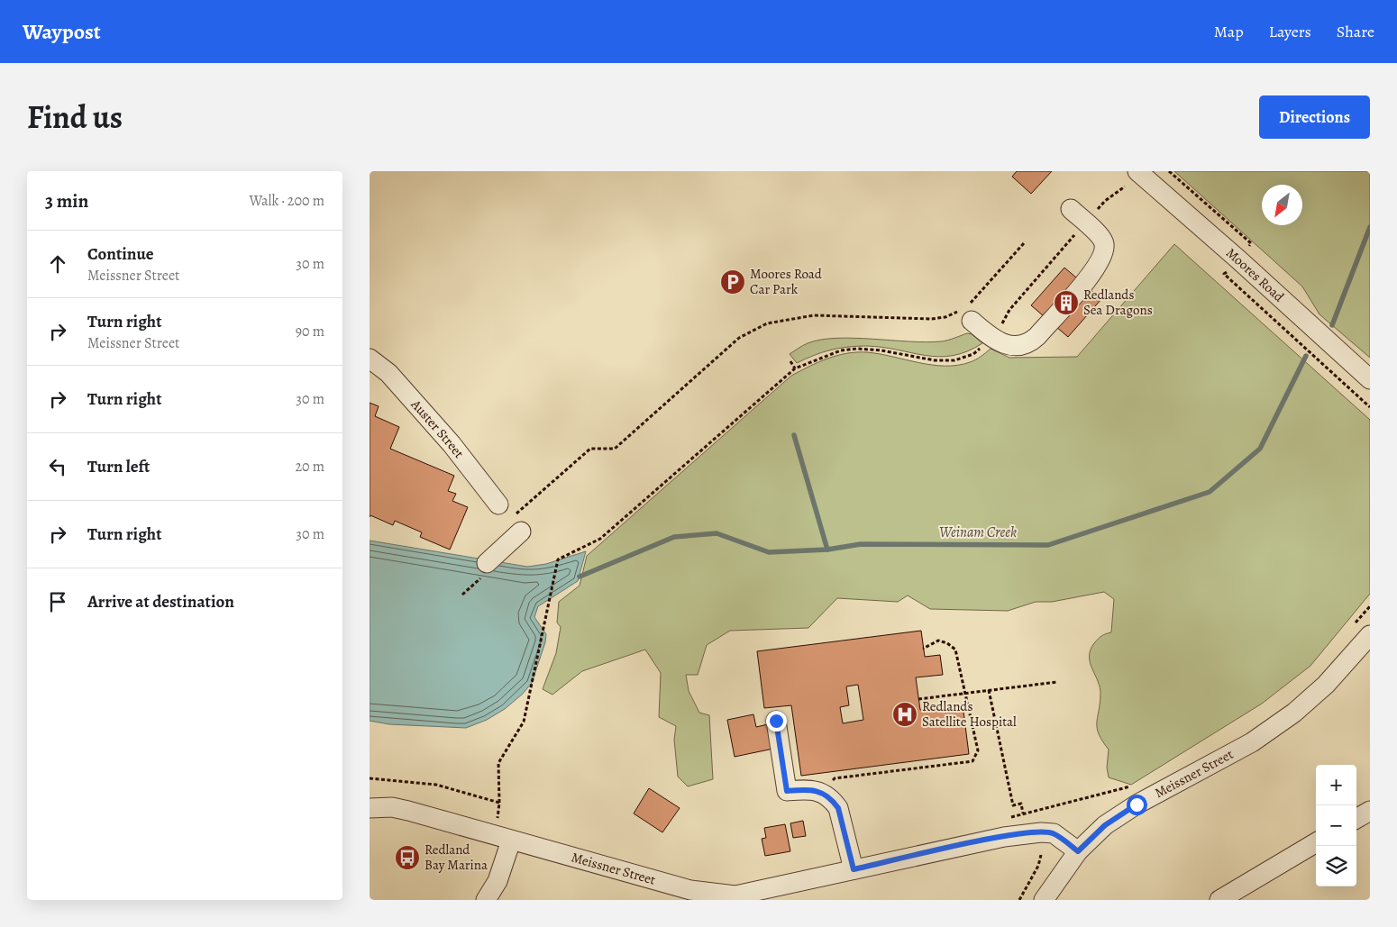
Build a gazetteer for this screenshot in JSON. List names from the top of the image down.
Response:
{
  "streets": {
    "street": ["Moores Road", "Auster Street", "Meissner Street"]
  },
  "water": ["Weinam Creek"],
  "places": {
    "parking": ["Moores Road Car Park"],
    "building": ["Redlands Sea Dragons"],
    "hospital": ["Redlands Satellite Hospital"],
    "bus stop": ["Redland Bay Marina"]
  },
  "north": "bottom left",
  "page": {
    "header": "Waypost",
    "nav": ["Map", "Layers", "Share"],
    "title": "Find us",
    "buttons": "Directions",
    "heading": ["3 min", "Walk · 200 m"],
    "list": [
      ["Continue", "Meissner Street", "30 m"],
      ["Turn right", "Meissner Street", "90 m"],
      ["Turn right", "30 m"],
      ["Turn left", "20 m"],
      ["Turn right", "30 m"],
      "Arrive at destination"
    ],
    "map_buttons": ["+", "−"]
  }
}
